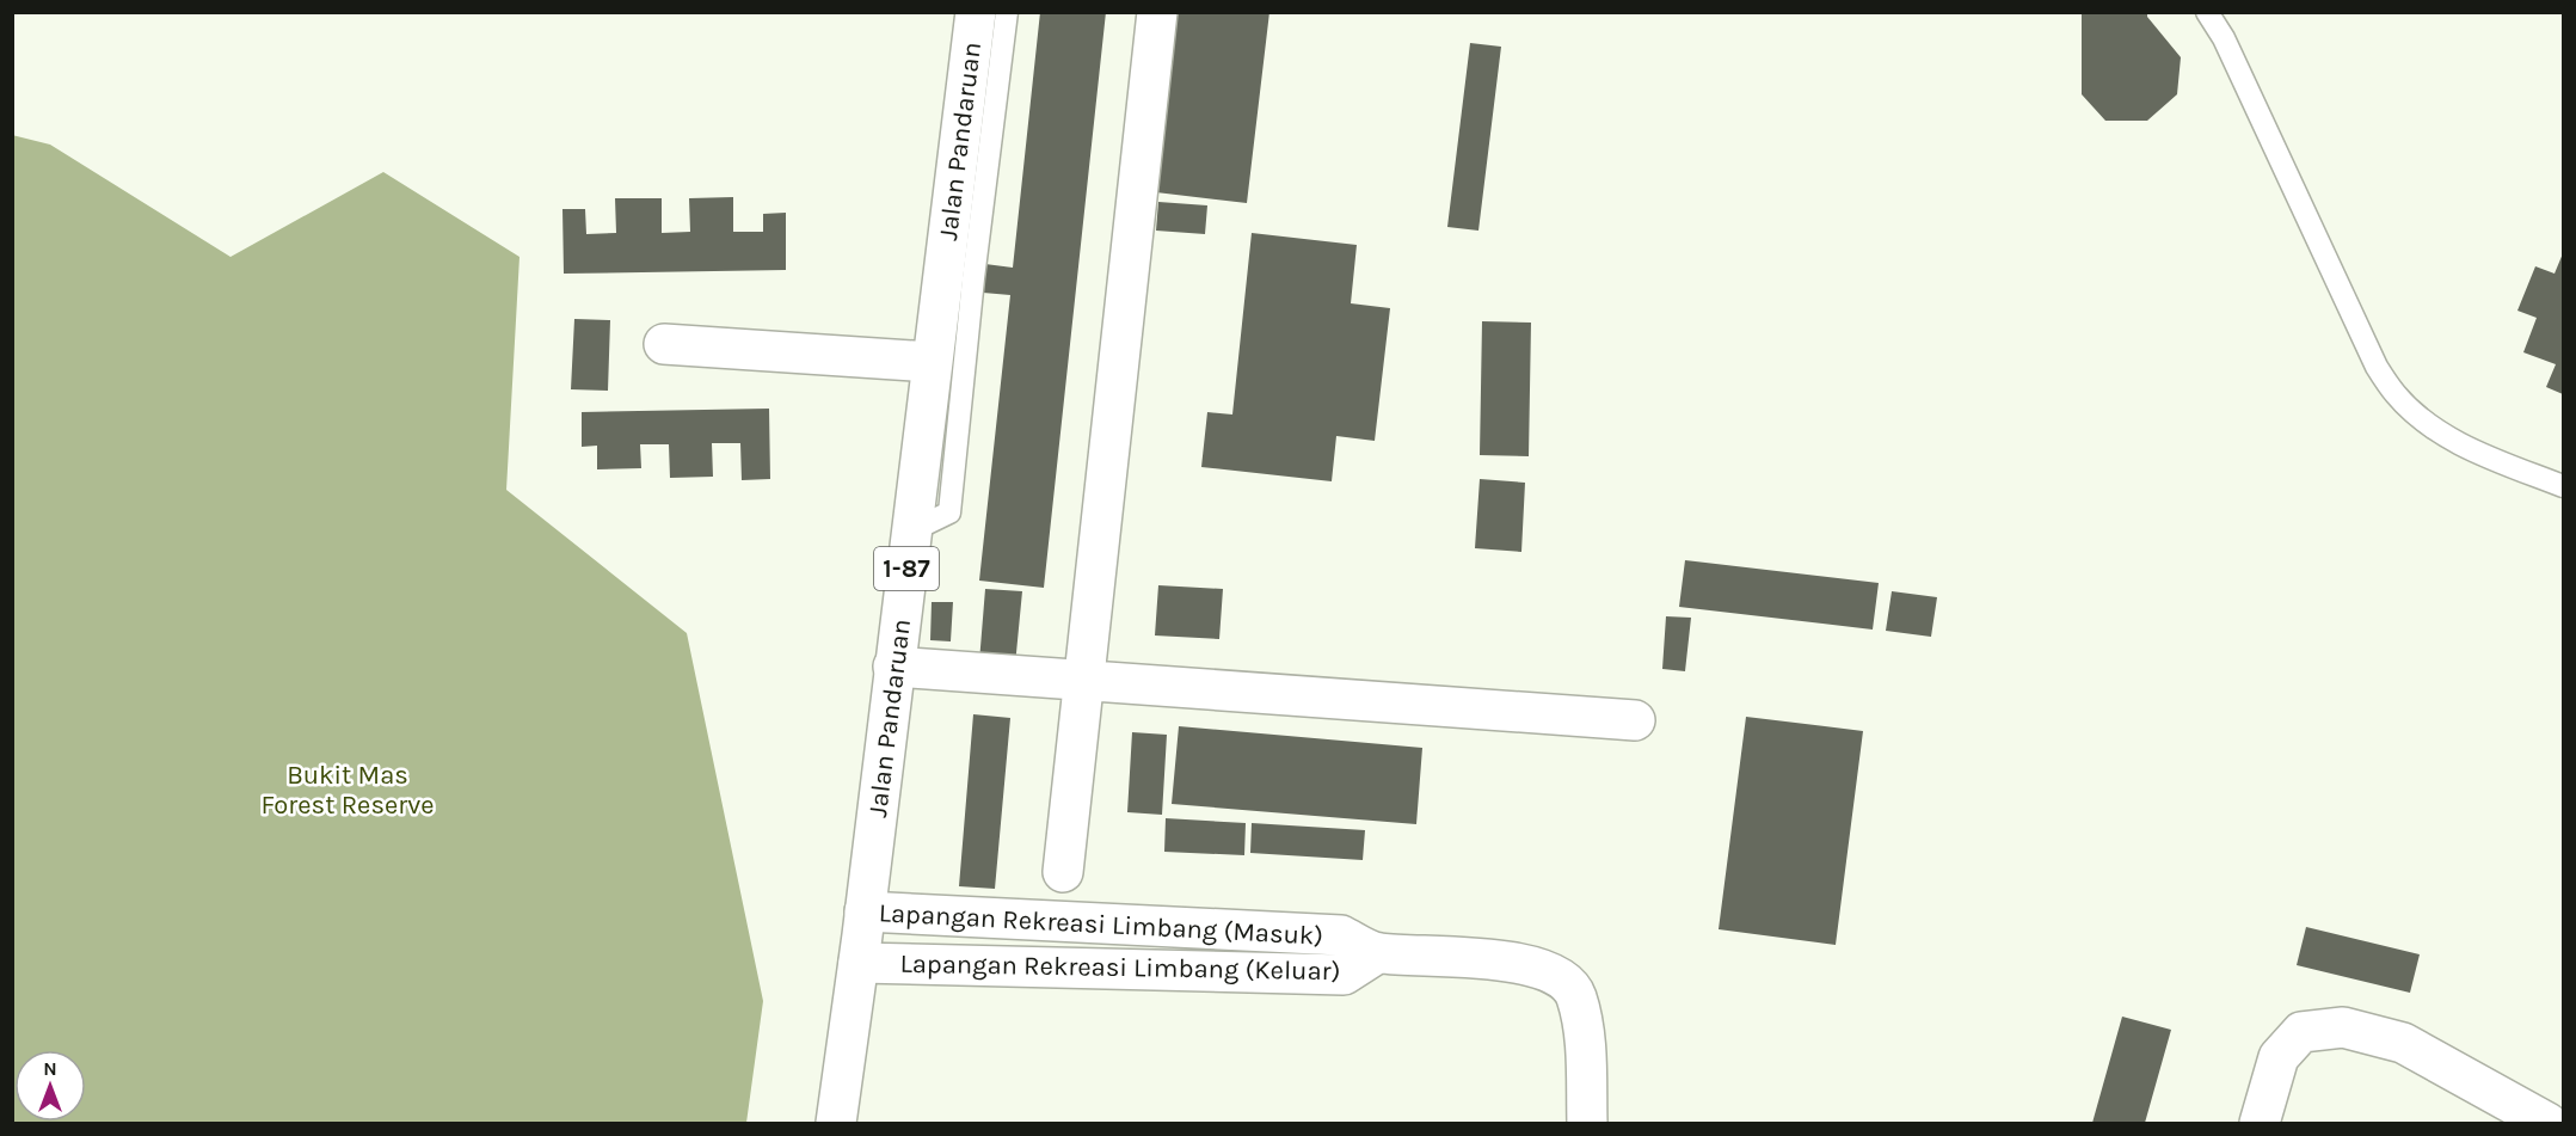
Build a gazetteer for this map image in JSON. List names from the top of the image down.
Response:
{
  "streets": {
    "main road": [
      "Jalan Pandaruan",
      "1-87",
      "Lapangan Rekreasi Limbang (Masuk)",
      "Lapangan Rekreasi Limbang (Keluar)"
    ]
  },
  "crossings": [
    ["Jalan Pandaruan", "Lapangan Rekreasi Limbang (Masuk)"],
    ["Jalan Pandaruan", "Lapangan Rekreasi Limbang (Keluar)"],
    ["Lapangan Rekreasi Limbang (Masuk)", "Lapangan Rekreasi Limbang (Keluar)"]
  ],
  "parks": ["Bukit Mas Forest Reserve"],
  "north": "top"
}
